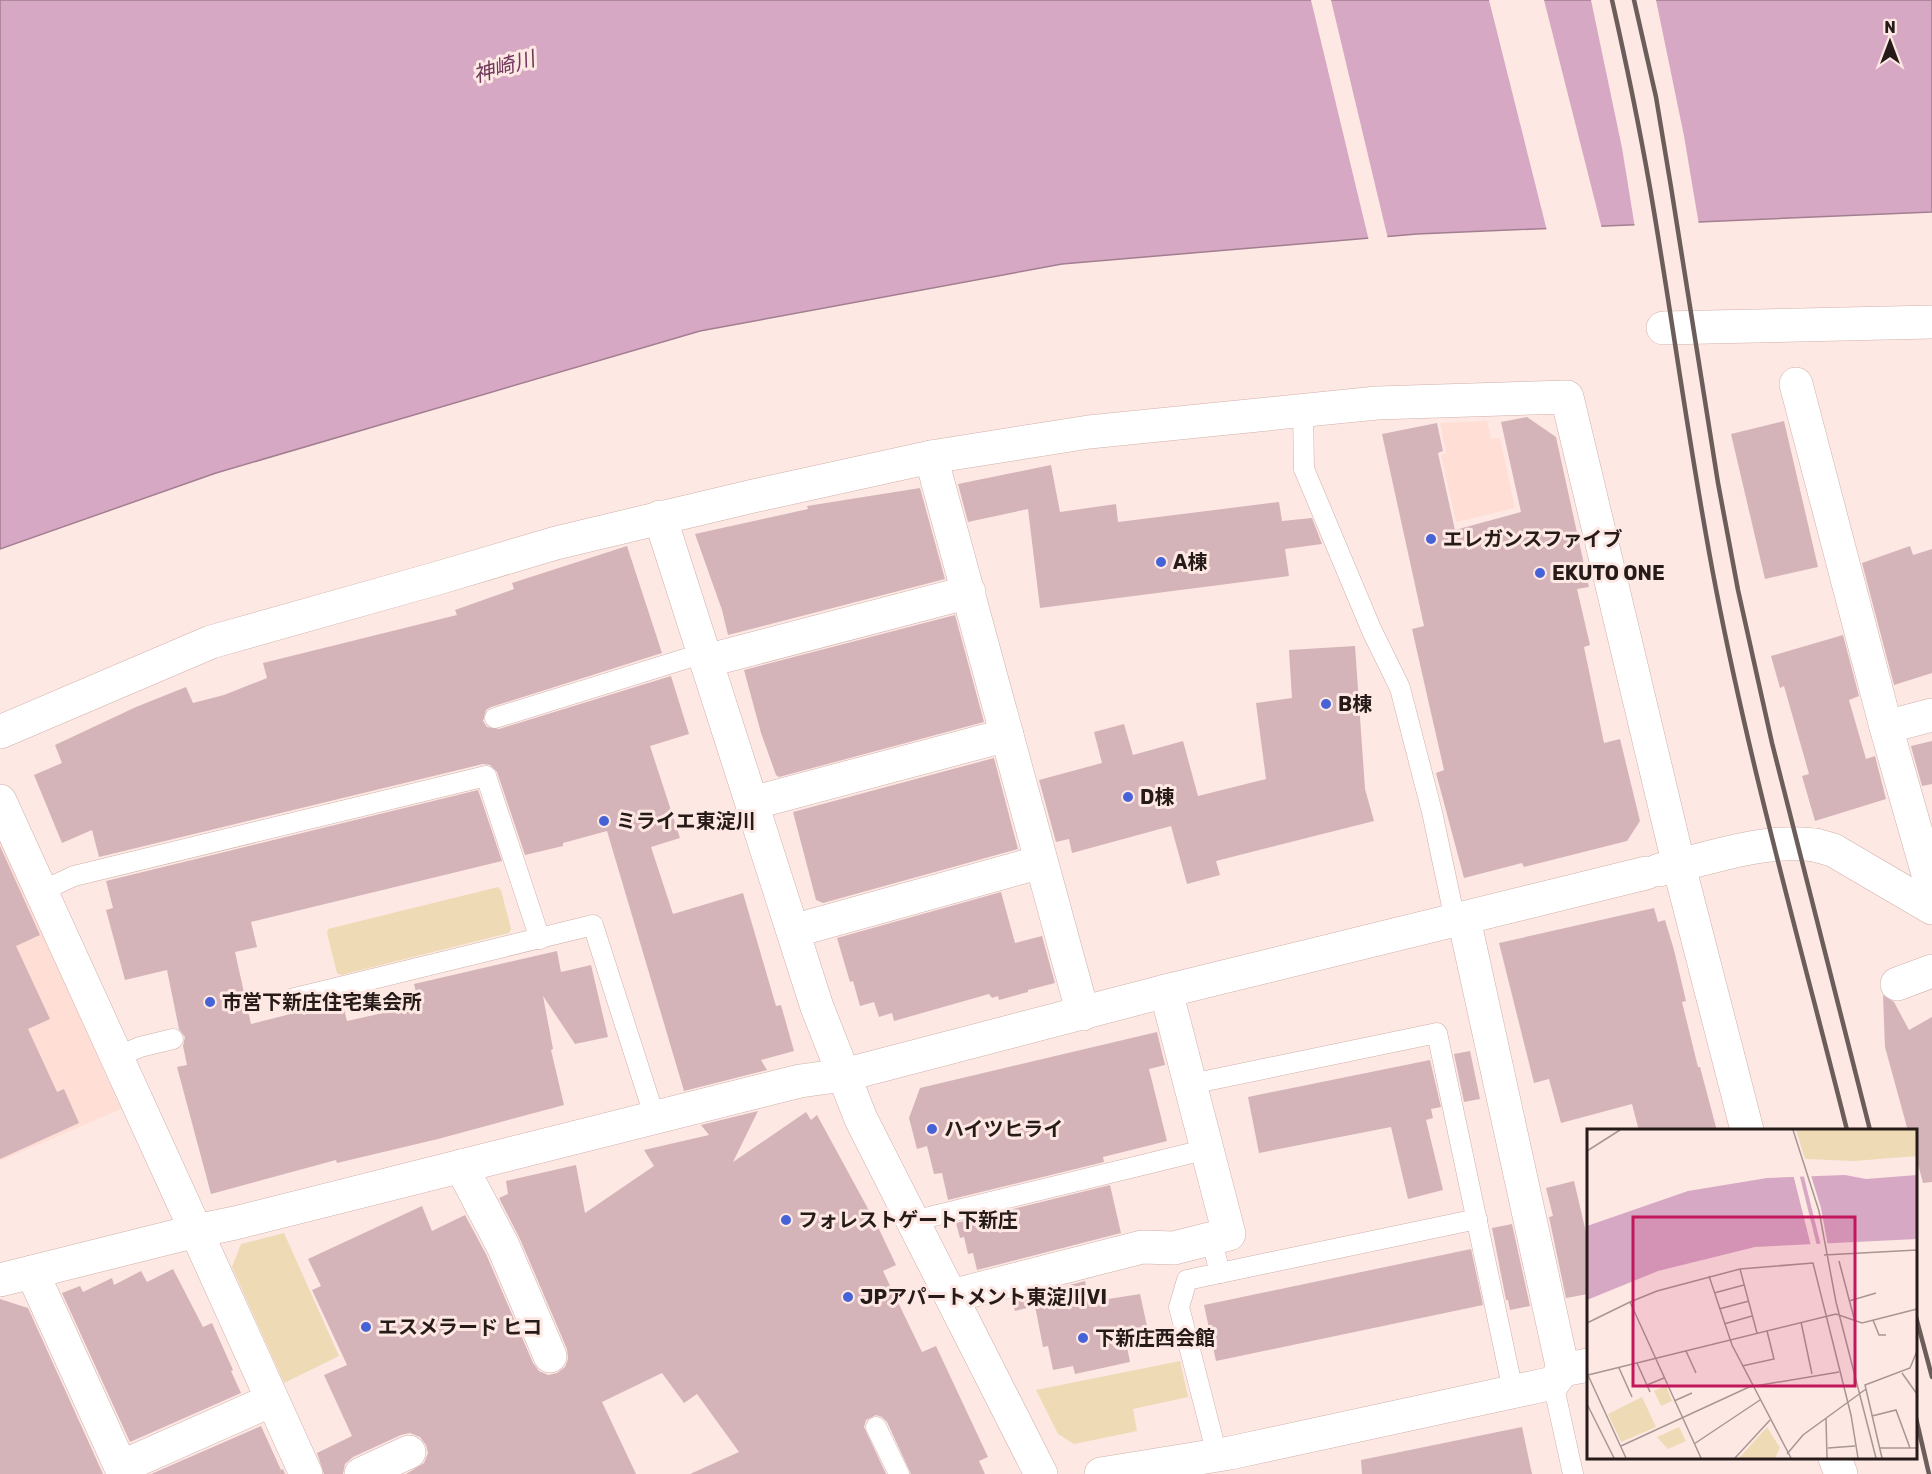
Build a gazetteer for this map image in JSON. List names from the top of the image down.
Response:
{
  "water": ["神崎川"],
  "places": [
    "エレガンスファイブ",
    "A棟",
    "EKUTO ONE",
    "B棟",
    "D棟",
    "ミライエ東淀川",
    "市営下新庄住宅集会所",
    "ハイツヒライ",
    "フォレストゲート下新庄",
    "JPアパートメント東淀川VI",
    "エスメラード ヒコ",
    "下新庄西会館"
  ],
  "north": "top"
}
